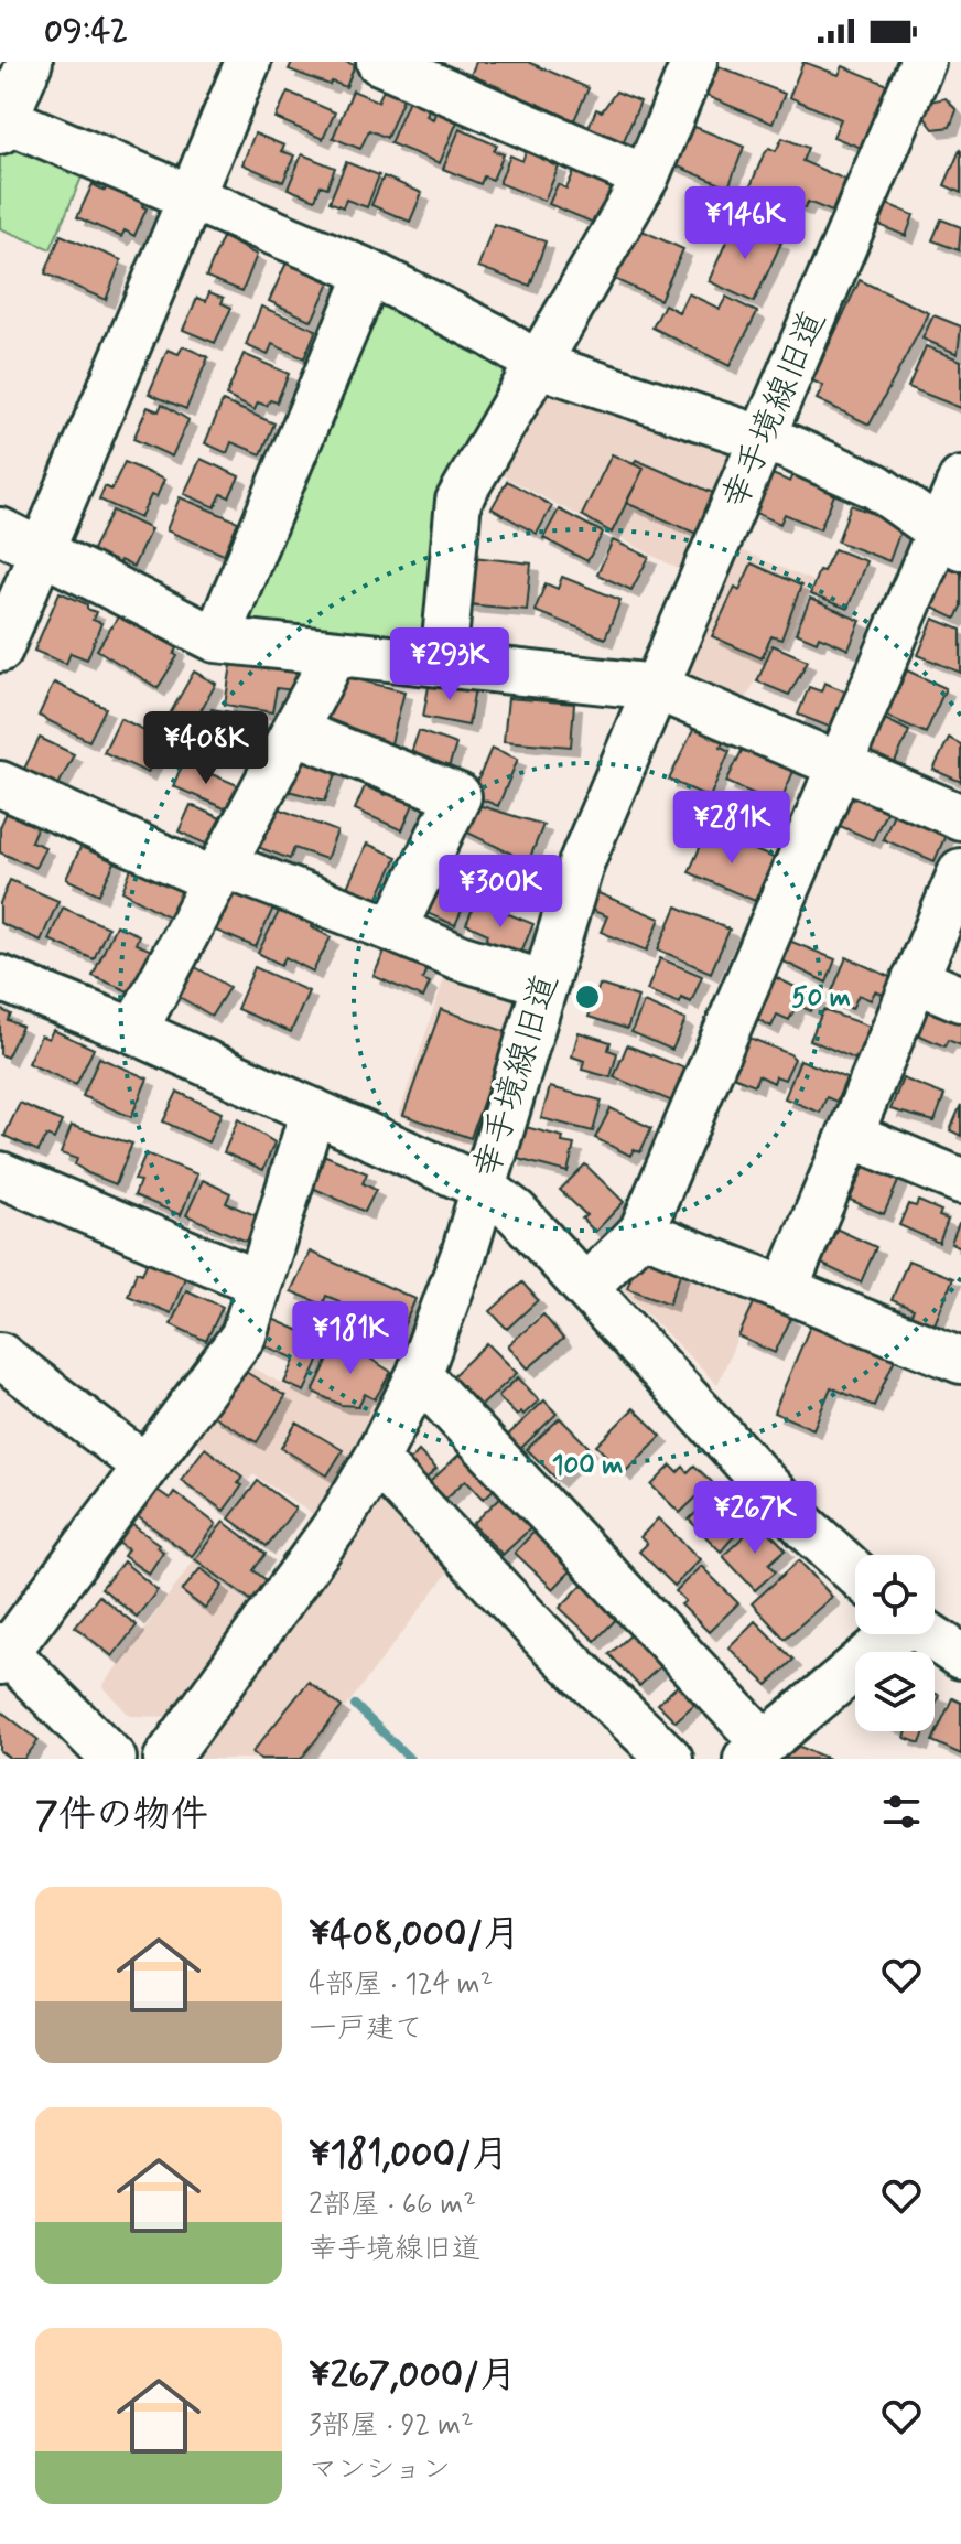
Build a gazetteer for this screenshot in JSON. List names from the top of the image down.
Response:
{
  "streets": {
    "street": ["幸手境線旧道"]
  },
  "page": {
    "status": "09:42",
    "price": [
      "¥146K",
      "¥293K",
      "¥408K",
      "¥281K",
      "¥300K",
      "¥181K",
      "¥267K"
    ],
    "heading": "7件の物件",
    "list": [
      {
        "name": "¥408,000/月",
        "note": "4部屋 · 124 m² · 一戸建て"
      },
      {
        "name": "¥181,000/月",
        "note": "2部屋 · 66 m² · 幸手境線旧道"
      },
      {
        "name": "¥267,000/月",
        "note": "3部屋 · 92 m² · マンション"
      }
    ]
  },
  "rings": ["50 m", "100 m"]
}
